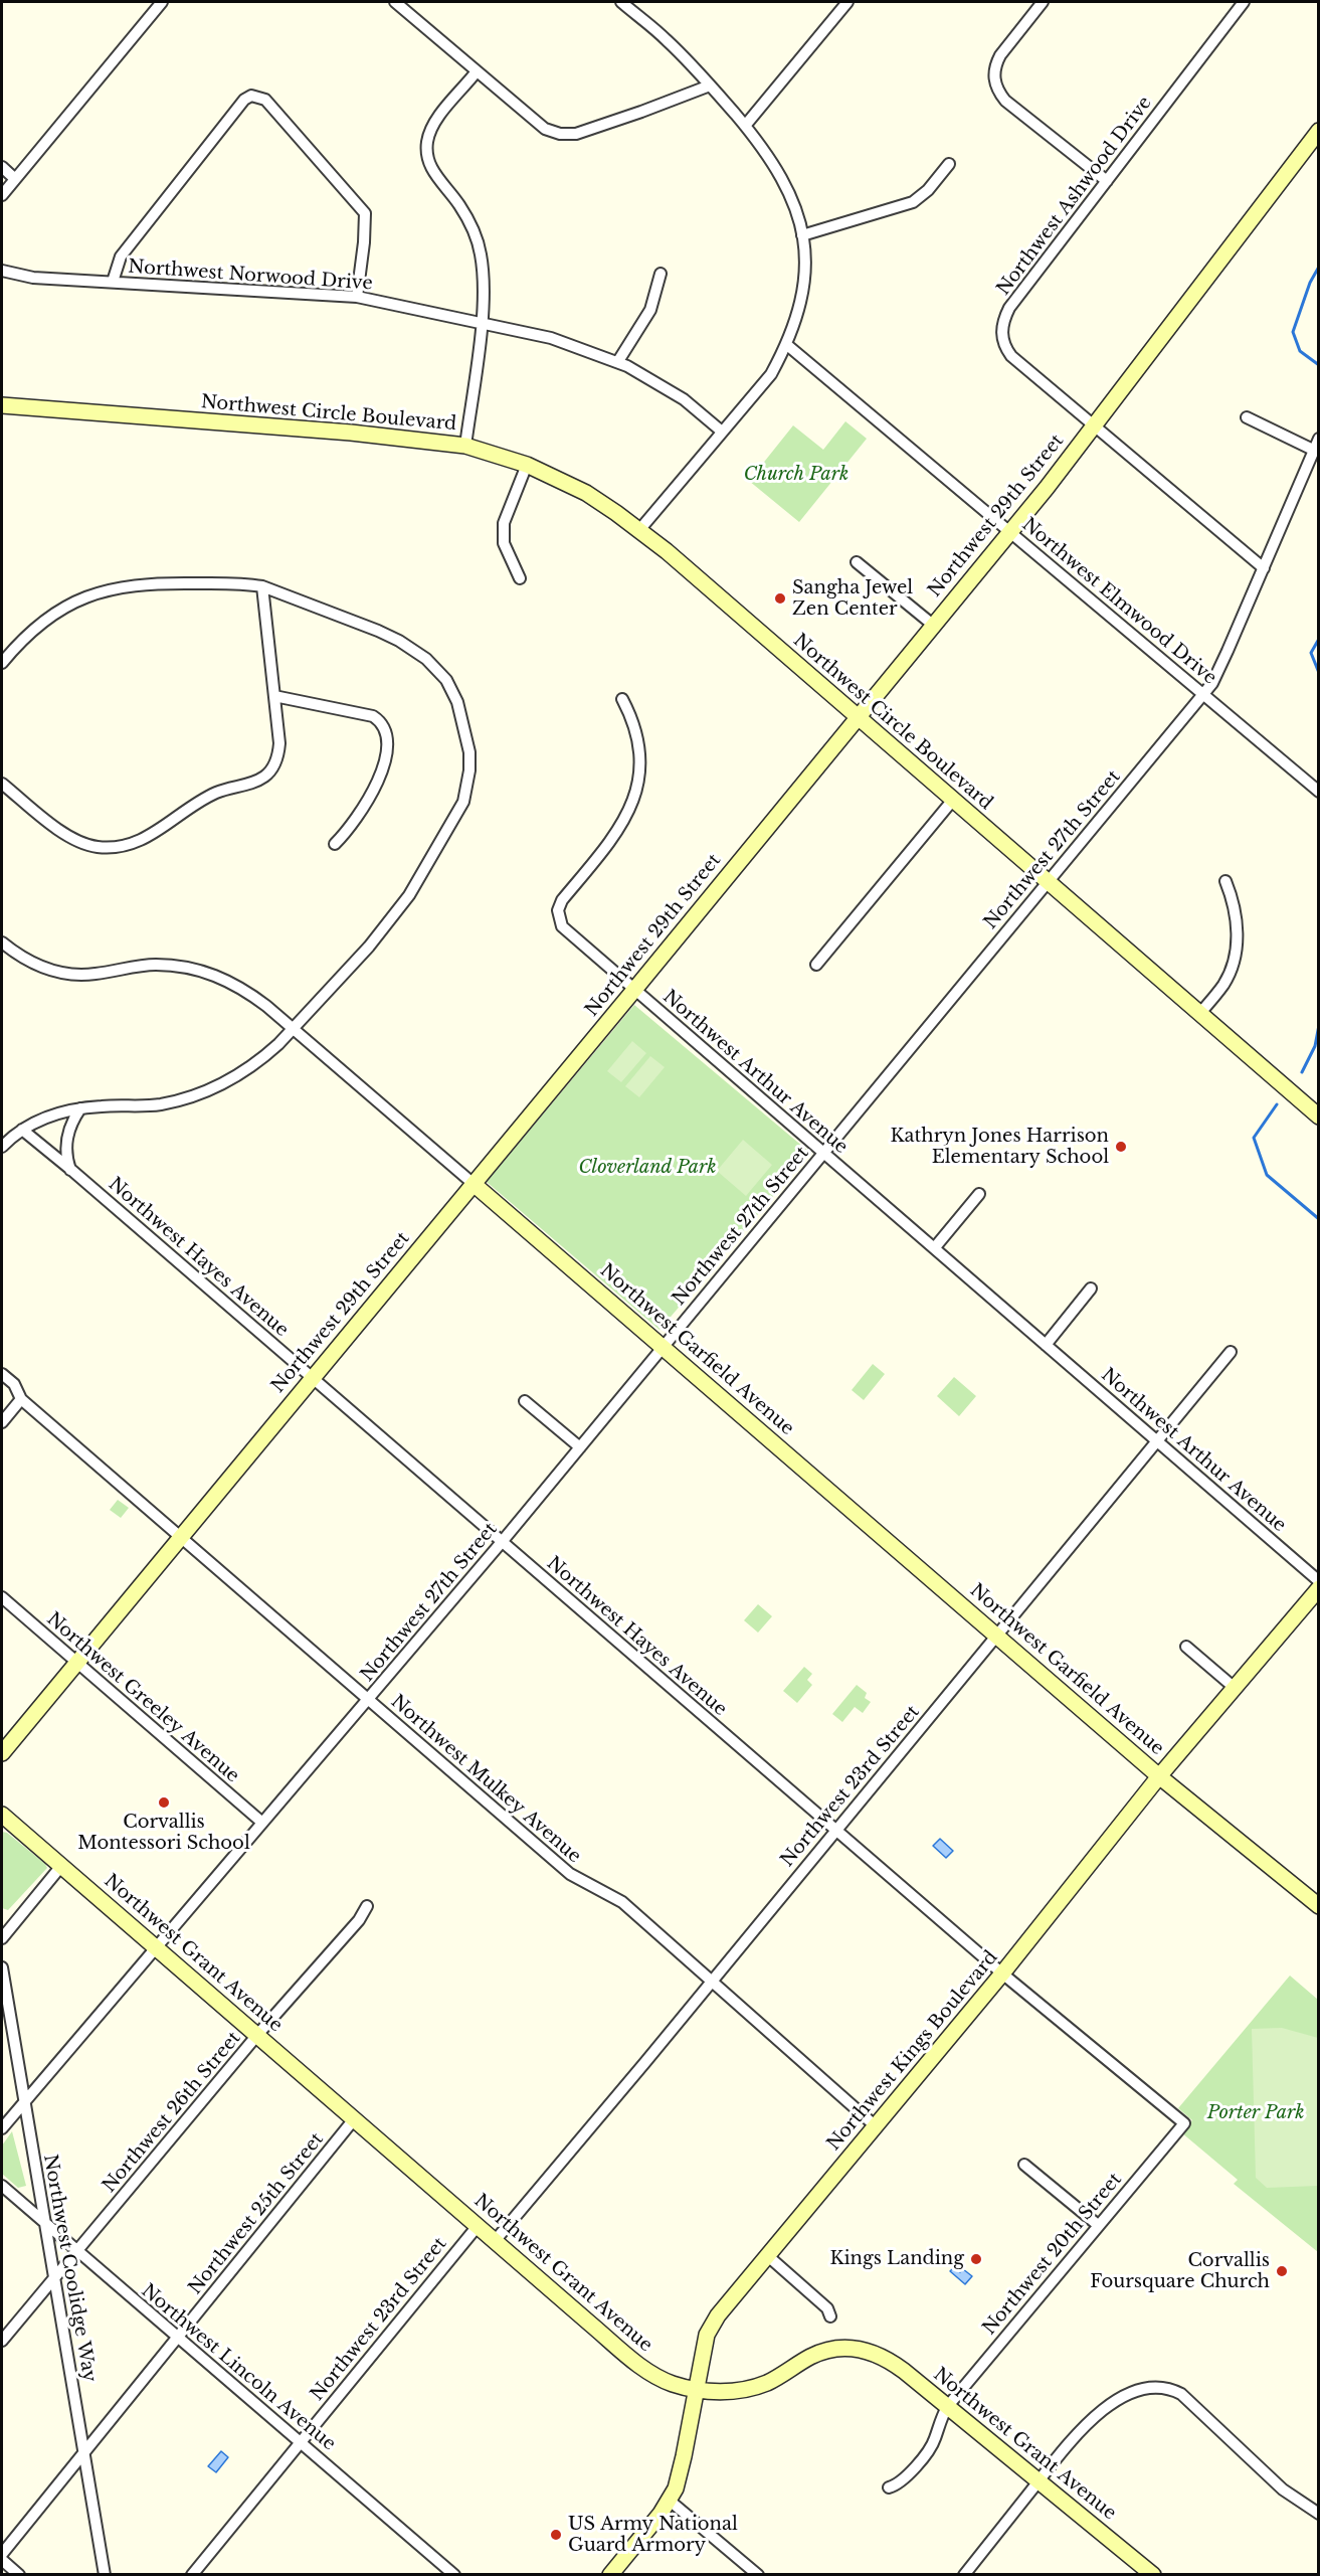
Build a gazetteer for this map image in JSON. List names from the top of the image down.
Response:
{
  "streets": {
    "street": [
      "Northwest Ashwood Drive",
      "Northwest Norwood Drive",
      "Northwest Circle Boulevard",
      "Northwest 29th Street",
      "Northwest Elmwood Drive",
      "Northwest 27th Street",
      "Northwest Arthur Avenue",
      "Northwest Hayes Avenue",
      "Northwest Garfield Avenue",
      "Northwest Greeley Avenue",
      "Northwest Mulkey Avenue",
      "Northwest 23rd Street",
      "Northwest Grant Avenue",
      "Northwest Kings Boulevard",
      "Northwest 26th Street",
      "Northwest 25th Street",
      "Northwest 20th Street",
      "Northwest Coolidge Way",
      "Northwest Lincoln Avenue"
    ]
  },
  "crossings": [
    ["Northwest Ashwood Drive", "Northwest 29th Street"],
    ["Northwest Ashwood Drive", "Northwest 27th Street"],
    ["Northwest Circle Boulevard", "Northwest 29th Street"],
    ["Northwest Circle Boulevard", "Northwest 27th Street"],
    ["Northwest 29th Street", "Northwest Elmwood Drive"],
    ["Northwest 29th Street", "Northwest Arthur Avenue"],
    ["Northwest 29th Street", "Northwest Hayes Avenue"],
    ["Northwest 29th Street", "Northwest Garfield Avenue"],
    ["Northwest 29th Street", "Northwest Greeley Avenue"],
    ["Northwest 29th Street", "Northwest Mulkey Avenue"],
    ["Northwest Elmwood Drive", "Northwest 27th Street"],
    ["Northwest 27th Street", "Northwest Arthur Avenue"],
    ["Northwest 27th Street", "Northwest Hayes Avenue"],
    ["Northwest 27th Street", "Northwest Garfield Avenue"],
    ["Northwest 27th Street", "Northwest Greeley Avenue"],
    ["Northwest 27th Street", "Northwest Mulkey Avenue"],
    ["Northwest 27th Street", "Northwest Grant Avenue"],
    ["Northwest 27th Street", "Northwest Coolidge Way"],
    ["Northwest Arthur Avenue", "Northwest 23rd Street"],
    ["Northwest Hayes Avenue", "Northwest 23rd Street"],
    ["Northwest Hayes Avenue", "Northwest Kings Boulevard"],
    ["Northwest Hayes Avenue", "Northwest 20th Street"],
    ["Northwest Garfield Avenue", "Northwest 23rd Street"],
    ["Northwest Garfield Avenue", "Northwest Kings Boulevard"],
    ["Northwest Mulkey Avenue", "Northwest 23rd Street"],
    ["Northwest Mulkey Avenue", "Northwest Kings Boulevard"],
    ["Northwest 23rd Street", "Northwest Grant Avenue"],
    ["Northwest 23rd Street", "Northwest Lincoln Avenue"],
    ["Northwest Grant Avenue", "Northwest Kings Boulevard"],
    ["Northwest Grant Avenue", "Northwest 26th Street"],
    ["Northwest Grant Avenue", "Northwest 25th Street"],
    ["Northwest Grant Avenue", "Northwest 20th Street"],
    ["Northwest 26th Street", "Northwest Coolidge Way"],
    ["Northwest 26th Street", "Northwest Lincoln Avenue"],
    ["Northwest 25th Street", "Northwest Coolidge Way"],
    ["Northwest 25th Street", "Northwest Lincoln Avenue"],
    ["Northwest Coolidge Way", "Northwest Lincoln Avenue"]
  ],
  "parks": ["Church Park", "Cloverland Park", "Porter Park"],
  "places": [
    "Sangha Jewel Zen Center",
    "Kathryn Jones Harrison Elementary School",
    "Corvallis Montessori School",
    "Kings Landing",
    "Corvallis Foursquare Church",
    "US Army National Guard Armory"
  ]
}
